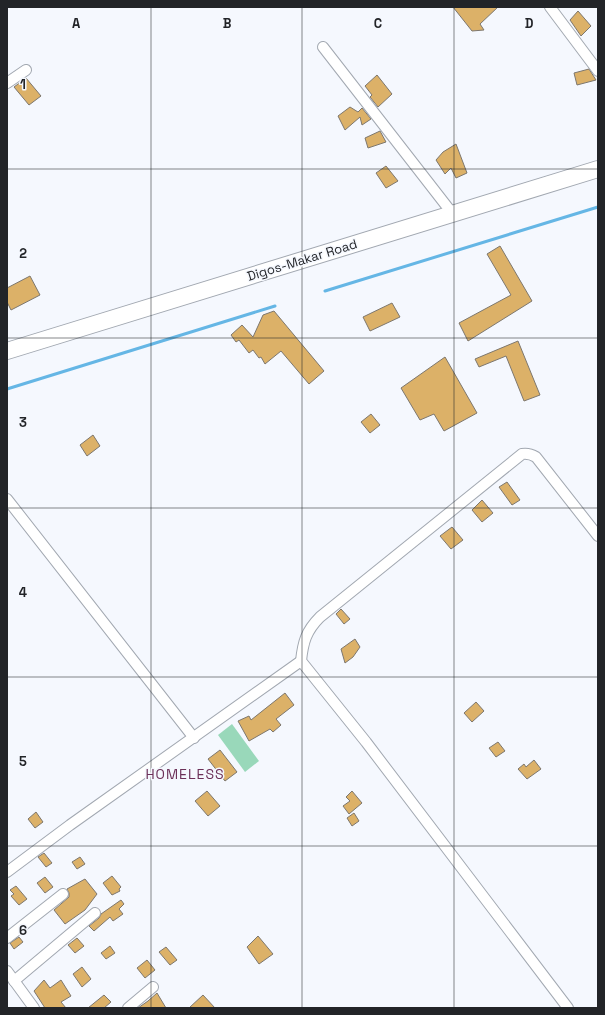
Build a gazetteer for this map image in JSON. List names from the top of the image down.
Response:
{
  "streets": {
    "main road": ["Digos-Makar Road"]
  },
  "districts": ["HOMELESS"],
  "grid": {
    "columns": [
      "A",
      "B",
      "C",
      "D"
    ],
    "rows": [
      "1",
      "2",
      "3",
      "4",
      "5",
      "6"
    ]
  }
}
